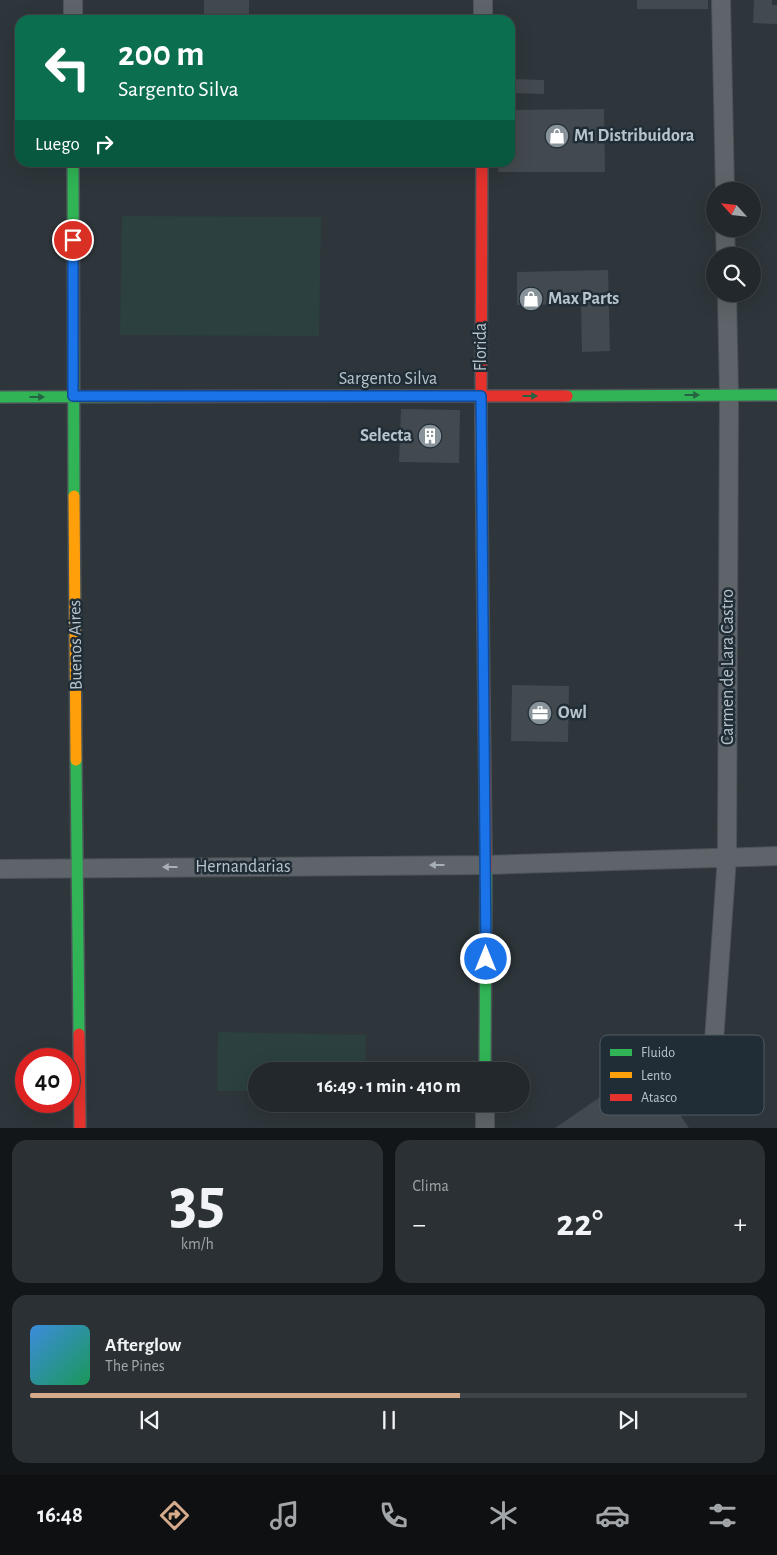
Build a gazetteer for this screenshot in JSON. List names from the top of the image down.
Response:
{
  "streets": {
    "street": [
      "Florida",
      "Sargento Silva",
      "Buenos Aires",
      "Carmen de Lara Castro",
      "Hernandarias"
    ]
  },
  "crossings": [
    ["Florida", "Sargento Silva"],
    ["Florida", "Hernandarias"],
    ["Sargento Silva", "Buenos Aires"],
    ["Sargento Silva", "Carmen de Lara Castro"],
    ["Buenos Aires", "Hernandarias"],
    ["Carmen de Lara Castro", "Hernandarias"]
  ],
  "one_way": ["Sargento Silva", "Hernandarias"],
  "places": {
    "shop": ["M1 Distribuidora", "Max Parts"],
    "building": ["Selecta"],
    "office": ["Owl"]
  },
  "legend": ["Fluido", "Lento", "Atasco"],
  "north": "top left",
  "page": {
    "turn": ["200 m", "Sargento Silva"],
    "then": "Luego",
    "limit": "40",
    "trip": "16:49 · 1 min · 410 m",
    "tile": [
      ["35", "km/h"],
      "Clima"
    ],
    "heat": ["−", "22°", "+"],
    "song": ["Afterglow", "The Pines"],
    "tabs": "16:48"
  }
}
